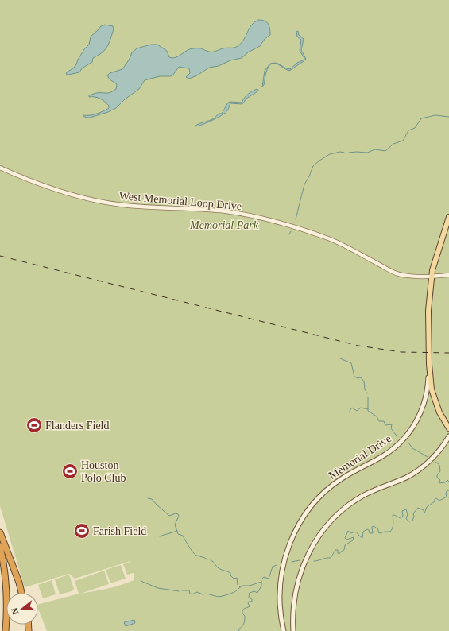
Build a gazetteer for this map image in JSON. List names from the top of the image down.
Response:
{
  "streets": {
    "main road": ["Memorial Drive"],
    "street": ["West Memorial Loop Drive"]
  },
  "crossings": [
    ["West Memorial Loop Drive", "Memorial Drive"]
  ],
  "parks": ["Memorial Park"],
  "places": {
    "sports": ["Flanders Field", "Houston Polo Club", "Farish Field"]
  },
  "north": "left"
}
